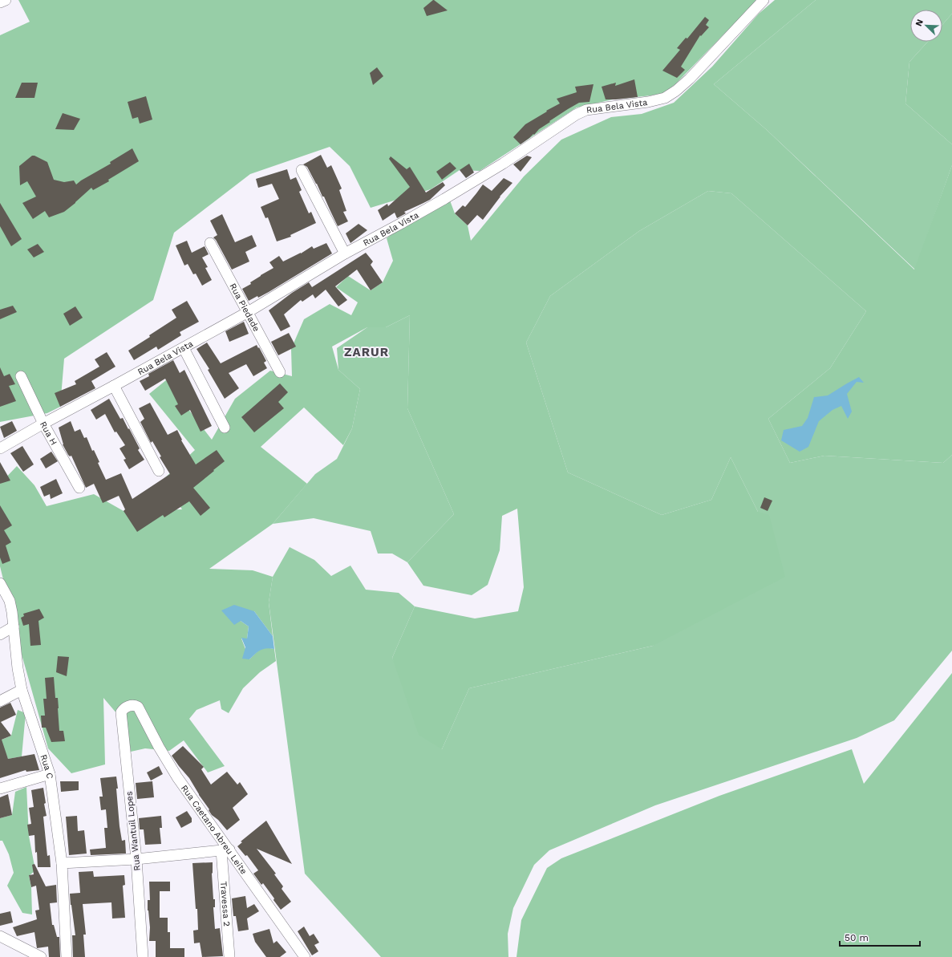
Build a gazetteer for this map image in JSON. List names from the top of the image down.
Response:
{
  "streets": {
    "street": [
      "Rua Bela Vista",
      "Rua Piedade",
      "Rua H",
      "Rua C",
      "Rua Caetano Abreu Leite",
      "Rua Wantuil Lopes",
      "Travessa 2"
    ]
  },
  "crossings": [
    ["Rua Bela Vista", "Rua Piedade"],
    ["Rua Bela Vista", "Rua H"],
    ["Rua Caetano Abreu Leite", "Rua Wantuil Lopes"],
    ["Rua Caetano Abreu Leite", "Travessa 2"]
  ],
  "districts": ["ZARUR"],
  "scale_bar": "50 m",
  "north": "top left"
}
